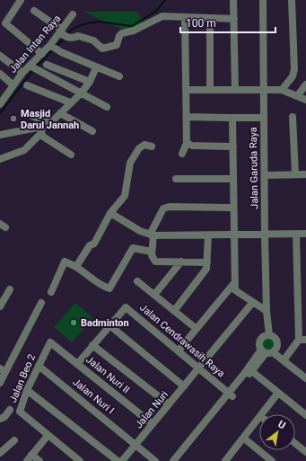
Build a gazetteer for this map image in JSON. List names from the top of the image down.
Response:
{
  "streets": {
    "street": [
      "Jalan Intan Raya",
      "Jalan Garuda Raya",
      "Jalan Cendrawasih Raya",
      "Jalan Nuri II",
      "Jalan Beo 2",
      "Jalan Nuri I",
      "Jalan Nuri"
    ]
  },
  "crossings": [
    ["Jalan Garuda Raya", "Jalan Cendrawasih Raya"],
    ["Jalan Cendrawasih Raya", "Jalan Nuri II"],
    ["Jalan Cendrawasih Raya", "Jalan Nuri"],
    ["Jalan Nuri II", "Jalan Beo 2"],
    ["Jalan Nuri II", "Jalan Nuri"],
    ["Jalan Beo 2", "Jalan Nuri I"],
    ["Jalan Nuri I", "Jalan Nuri"]
  ],
  "places": ["Masjid Darul Jannah", "Badminton"],
  "scale_bar": "100 m",
  "north": "top right"
}
